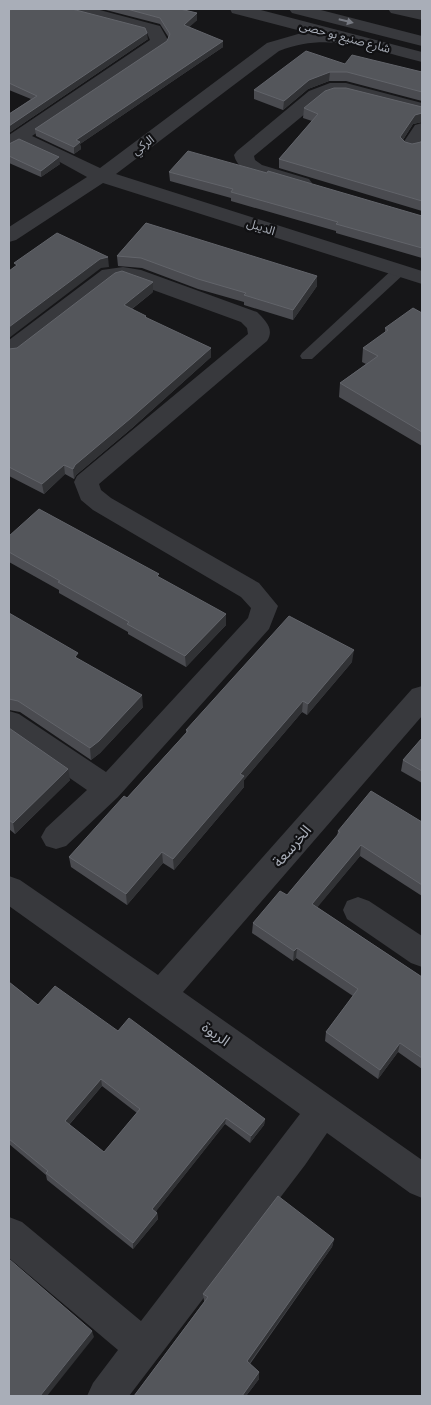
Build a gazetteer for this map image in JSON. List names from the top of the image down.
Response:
{
  "streets": {
    "street": [
      "شارع صنيع بو حصى",
      "الركي",
      "الديبل",
      "الخرسعة",
      "الربوة"
    ]
  },
  "crossings": [
    ["شارع صنيع بو حصى", "الركي"],
    ["الركي", "الديبل"],
    ["الخرسعة", "الربوة"]
  ]
}
